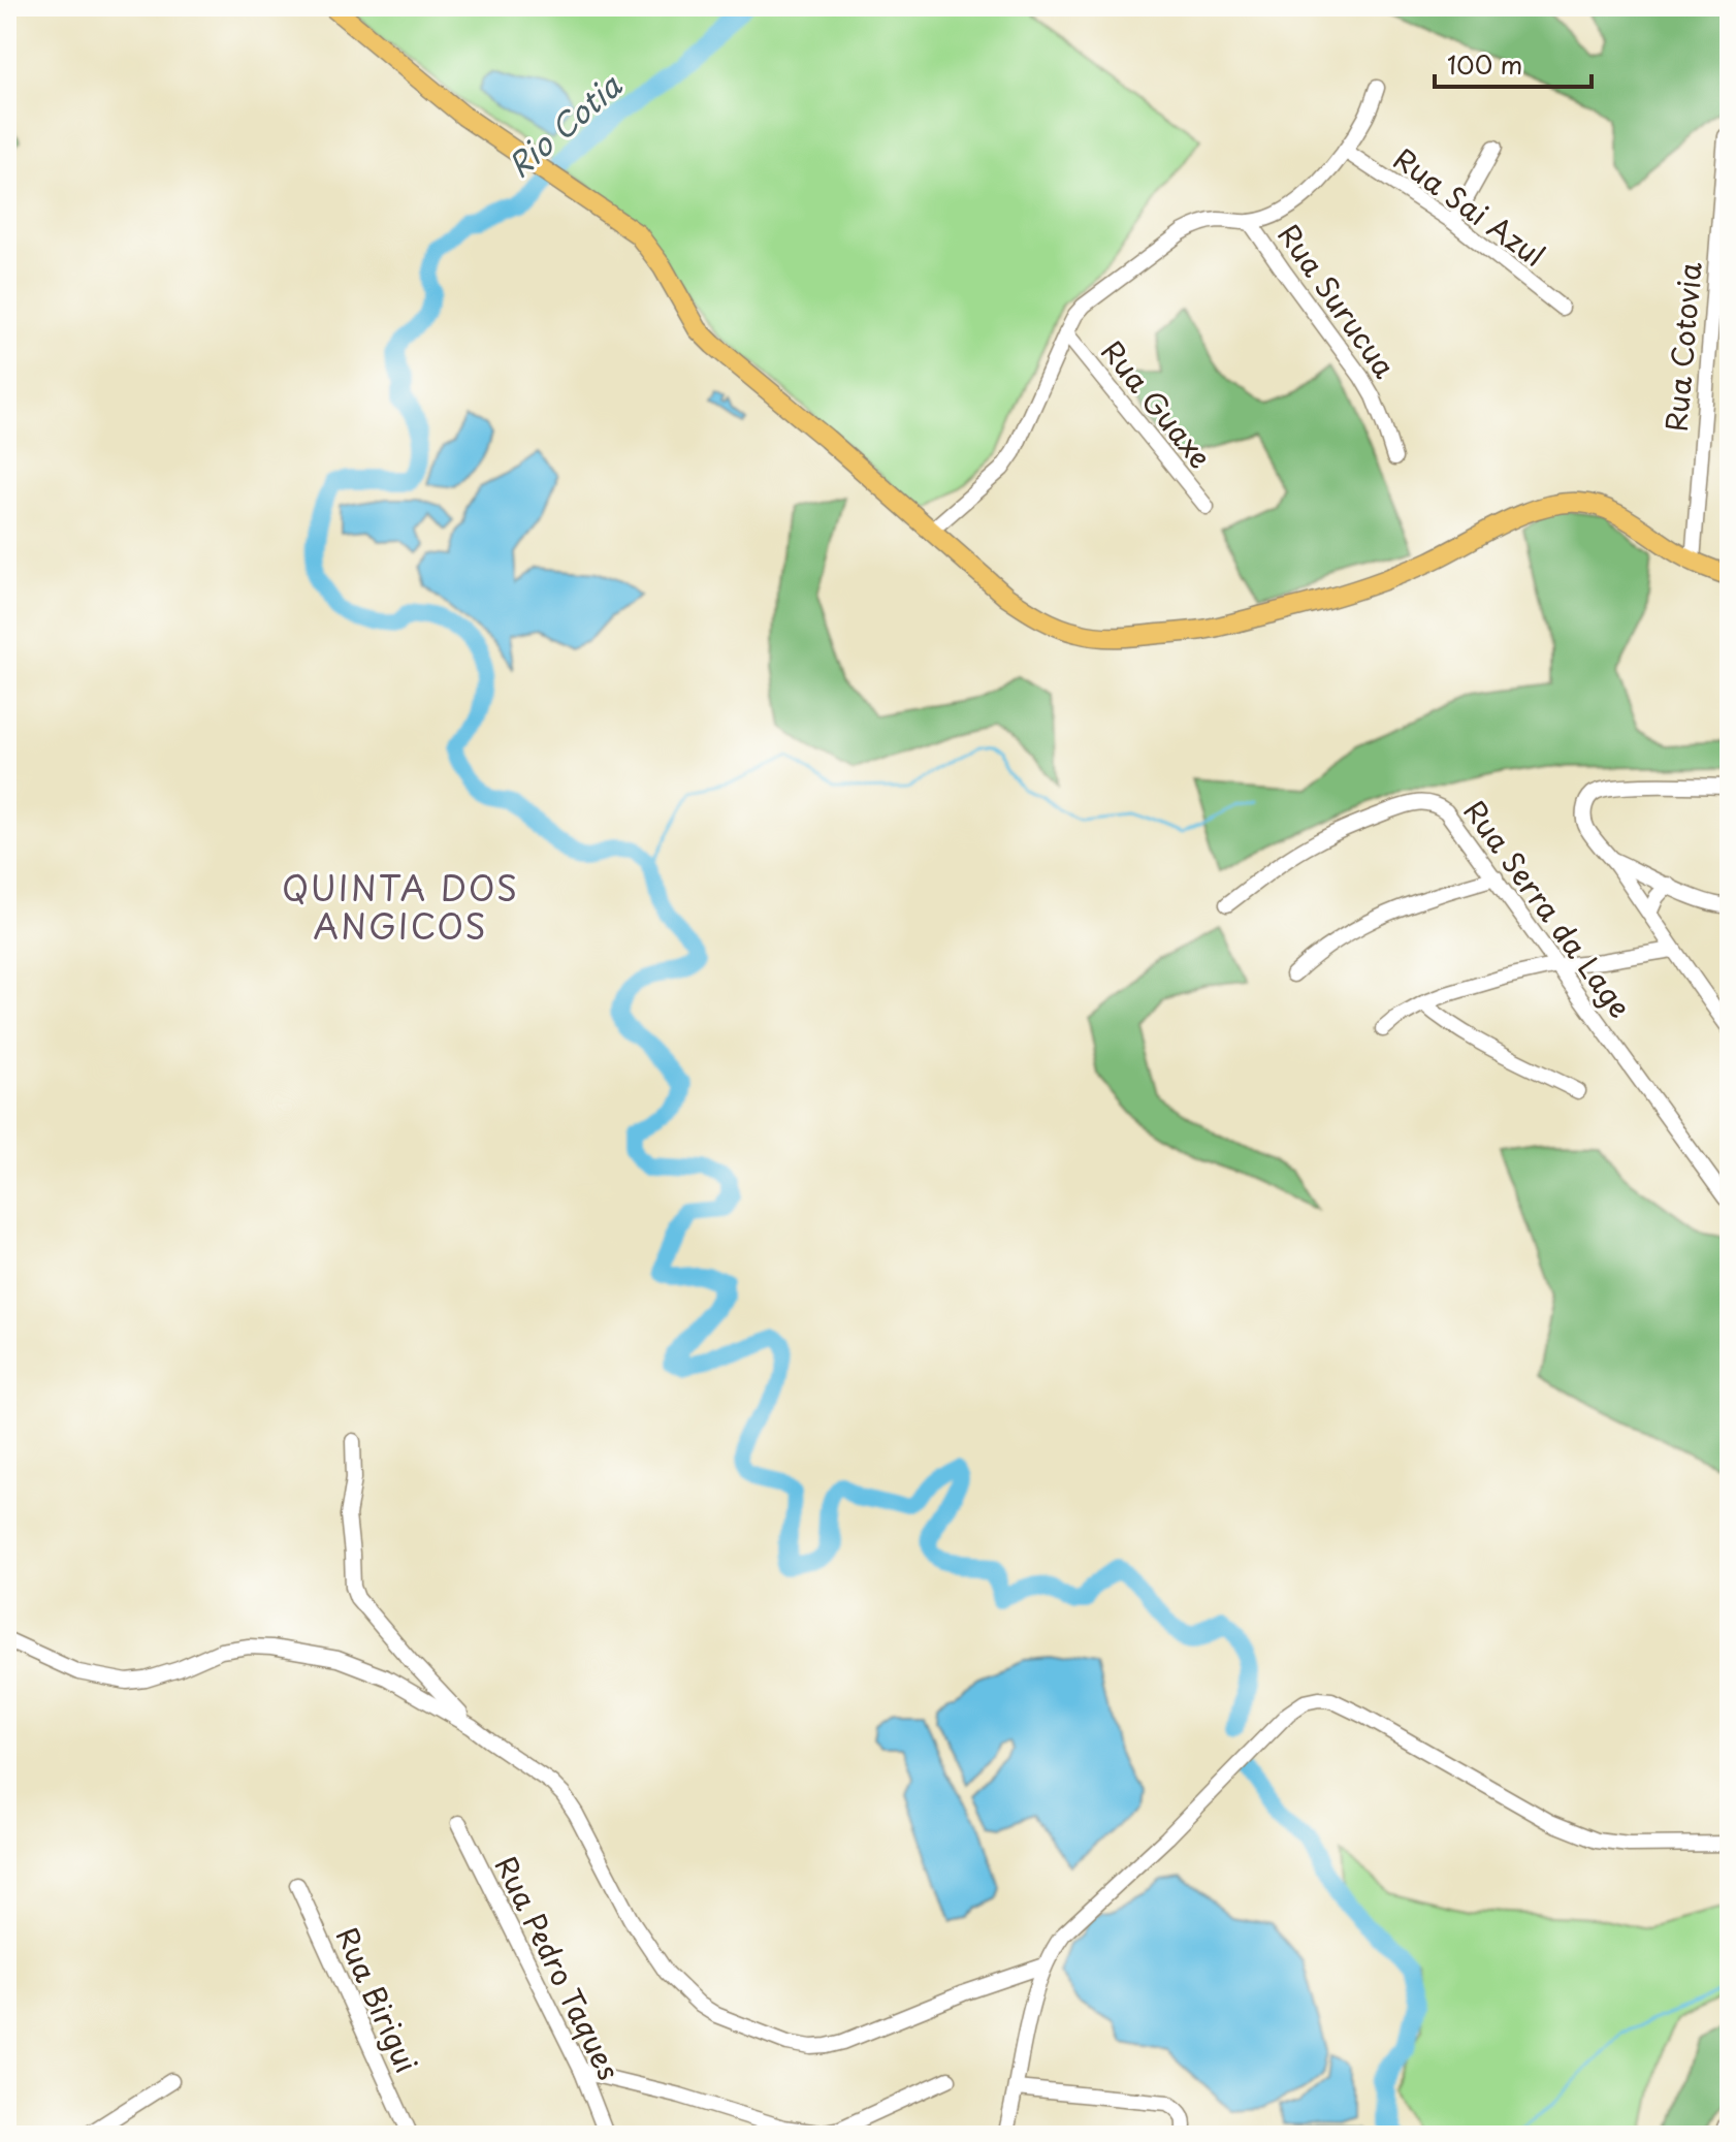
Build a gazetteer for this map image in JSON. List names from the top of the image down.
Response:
{
  "streets": {
    "street": [
      "Rua Sai Azul",
      "Rua Surucua",
      "Rua Cotovia",
      "Rua Guaxe",
      "Rua Serra da Lage",
      "Rua Pedro Taques",
      "Rua Birigui"
    ]
  },
  "districts": ["QUINTA DOS ANGICOS"],
  "water": ["Rio Cotia"],
  "scale_bar": "100 m"
}
